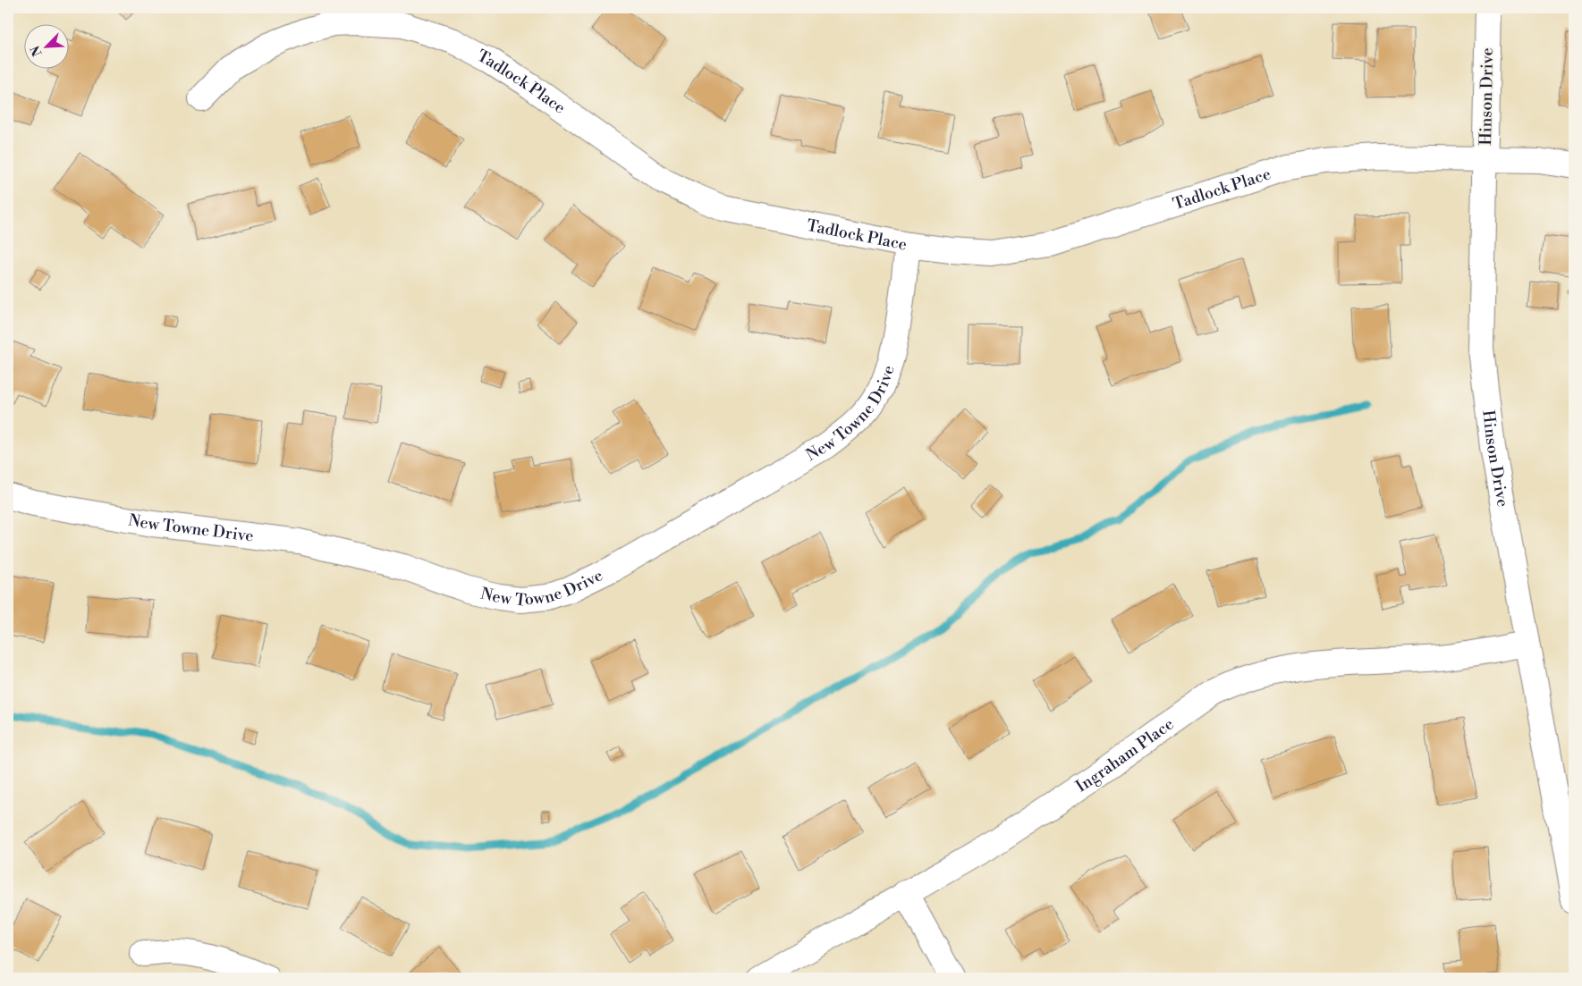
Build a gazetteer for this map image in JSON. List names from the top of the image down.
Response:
{
  "streets": {
    "street": [
      "Tadlock Place",
      "Hinson Drive",
      "New Towne Drive",
      "Ingraham Place"
    ]
  },
  "crossings": [
    ["Tadlock Place", "Hinson Drive"],
    ["Tadlock Place", "New Towne Drive"],
    ["Hinson Drive", "Ingraham Place"]
  ],
  "north": "bottom left"
}
